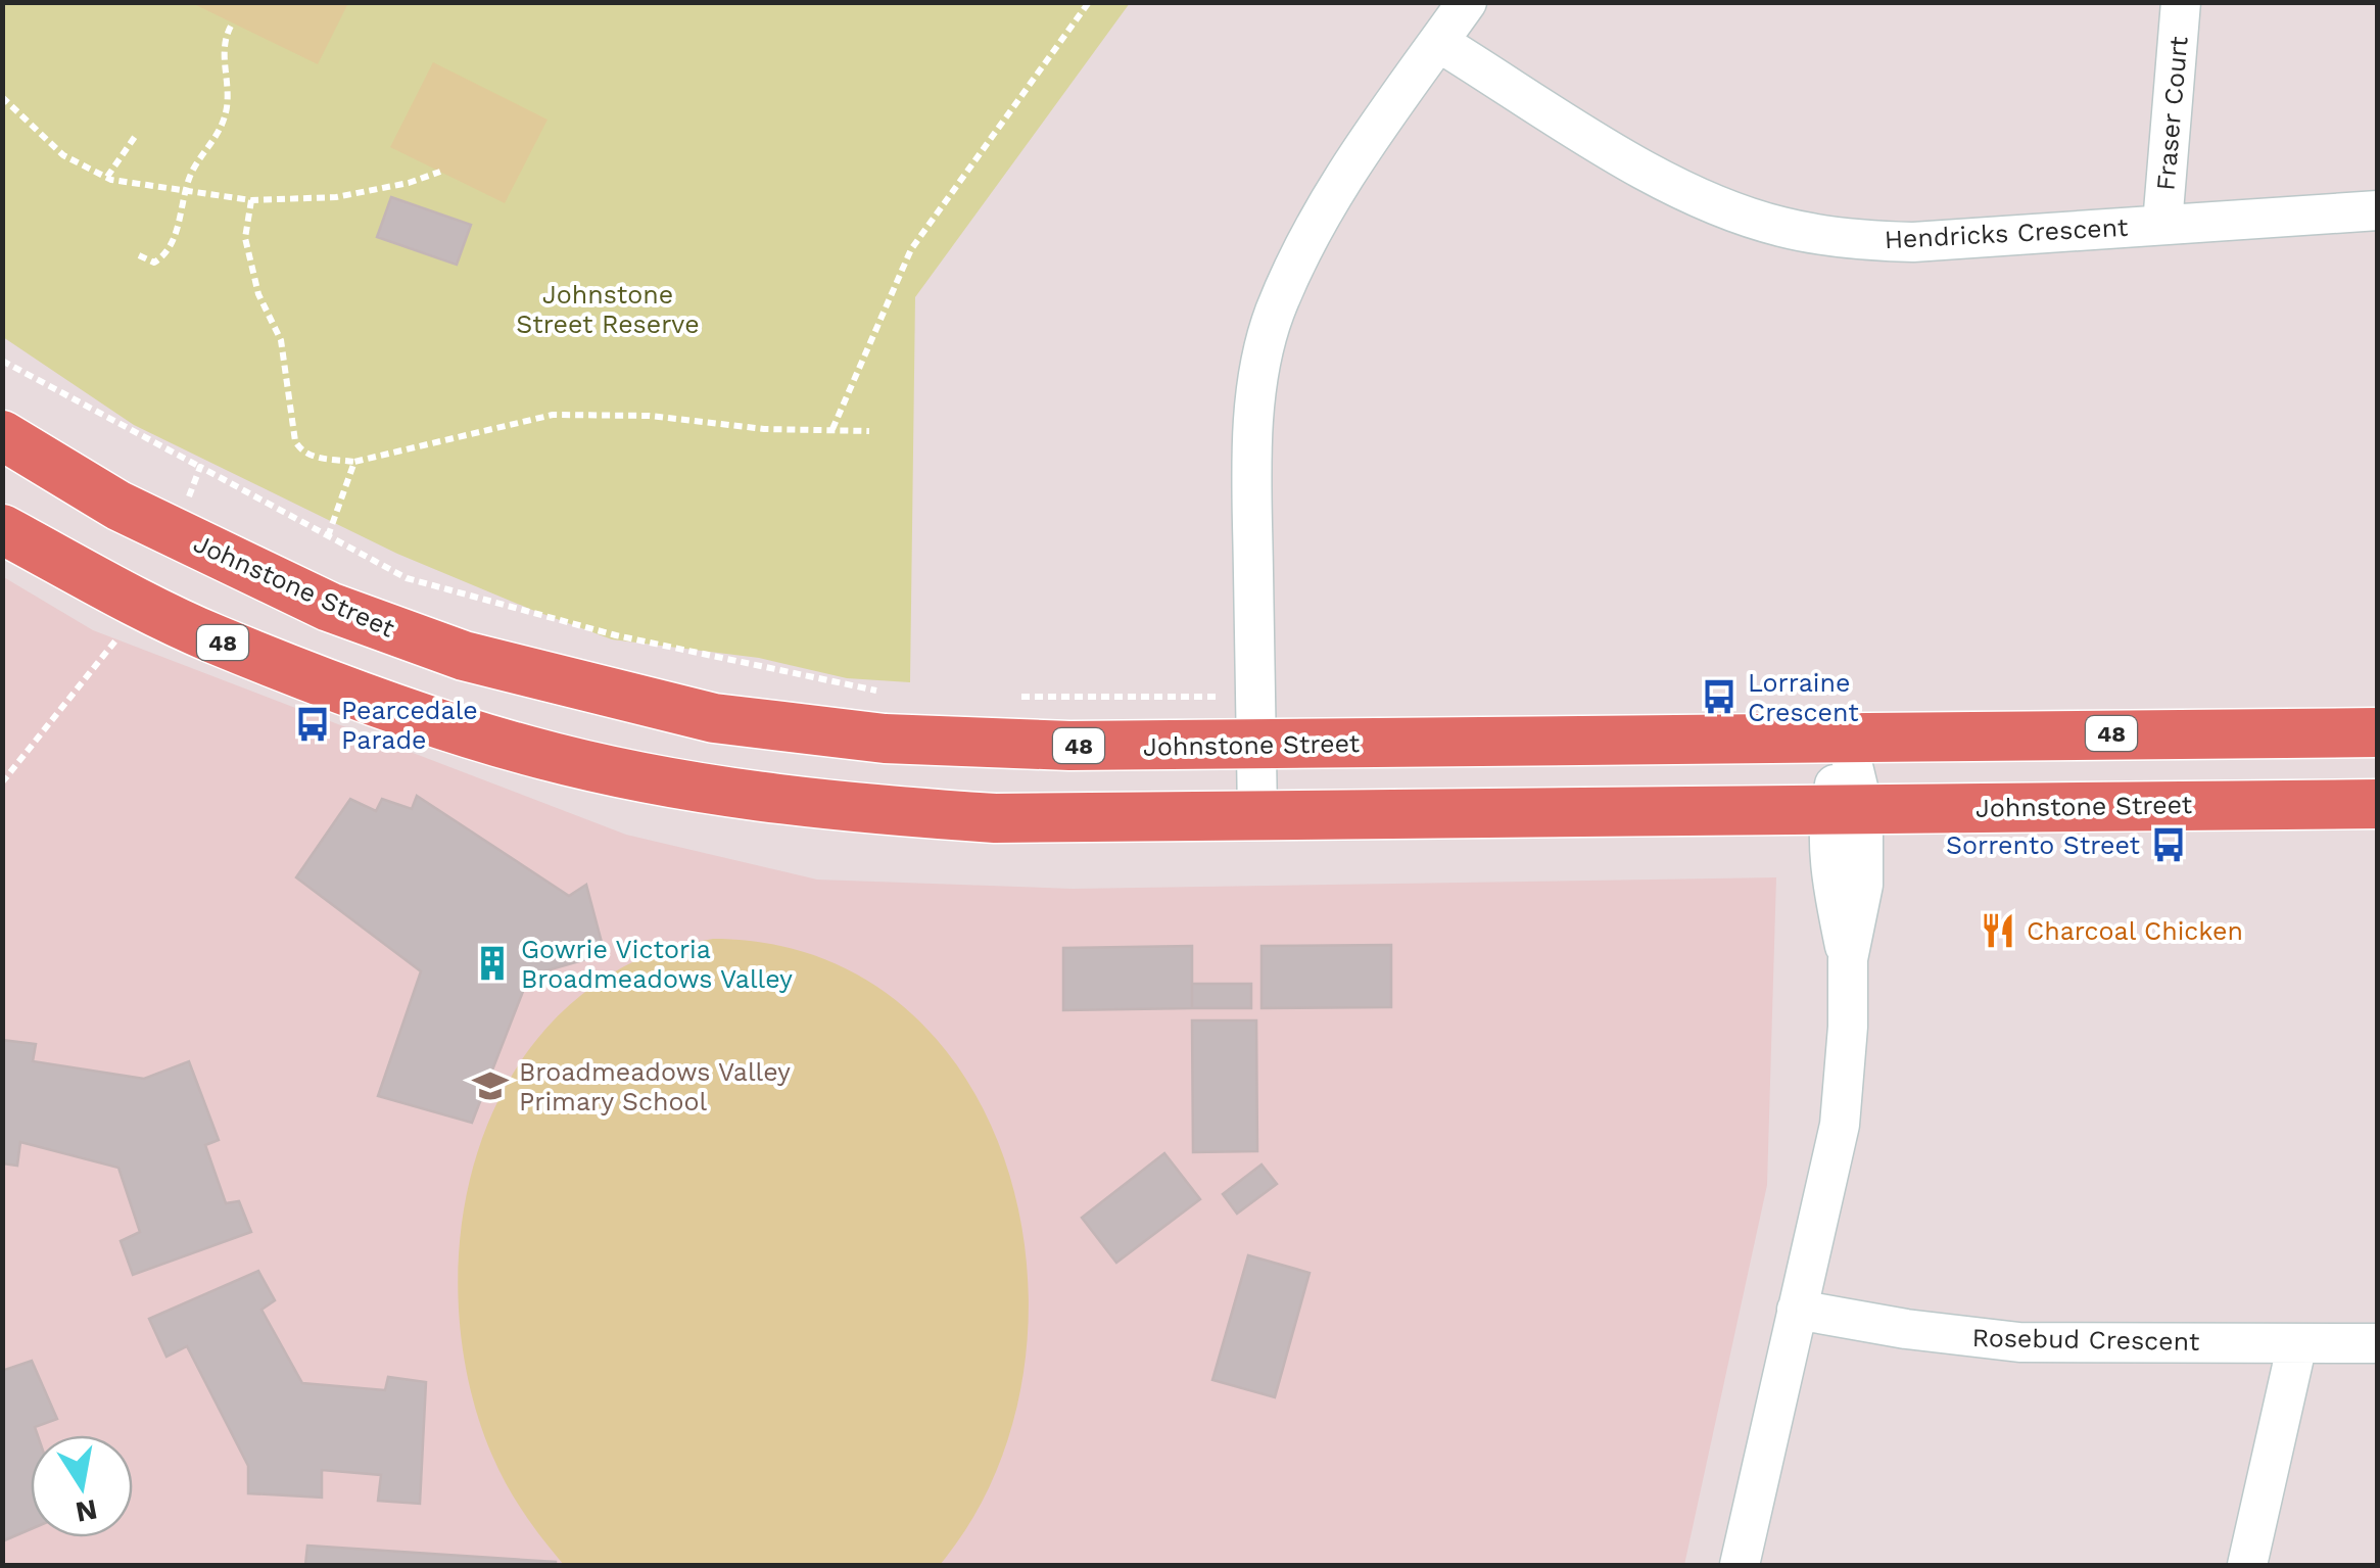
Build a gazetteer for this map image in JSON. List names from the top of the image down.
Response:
{
  "streets": {
    "main road": ["Johnstone Street", "48"],
    "street": ["Fraser Court", "Hendricks Crescent", "Rosebud Crescent"]
  },
  "crossings": [
    ["Fraser Court", "Hendricks Crescent"]
  ],
  "parks": ["Johnstone Street Reserve"],
  "places": {
    "bus stop": ["Lorraine Crescent", "Pearcedale Parade", "Sorrento Street"],
    "restaurant": ["Charcoal Chicken"],
    "building": ["Gowrie Victoria Broadmeadows Valley"],
    "school or university": ["Broadmeadows Valley Primary School"]
  },
  "north": "bottom"
}
